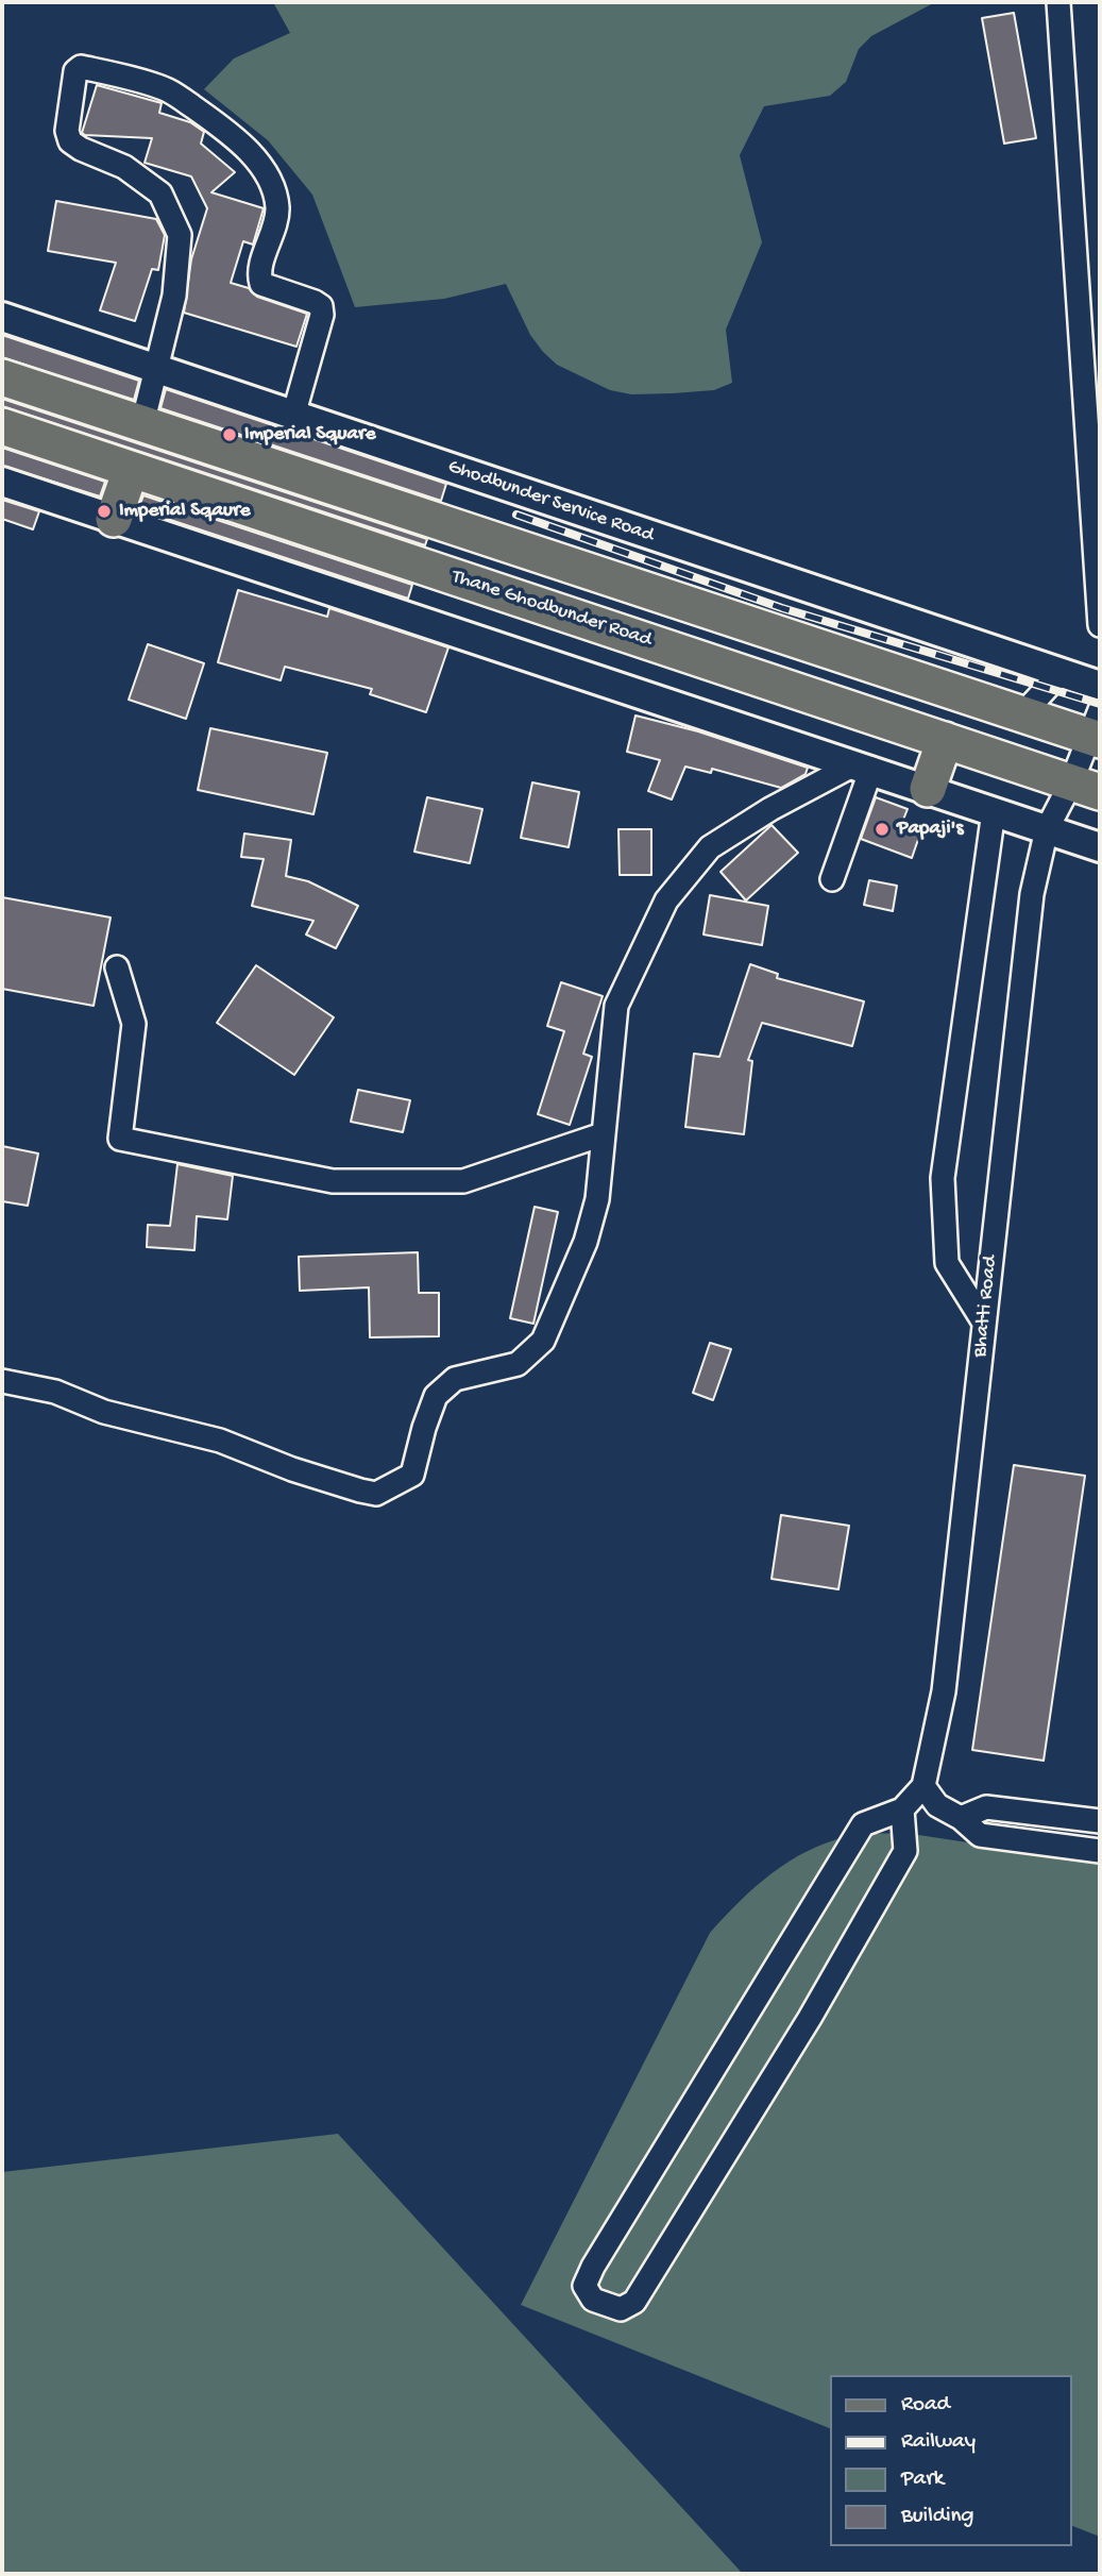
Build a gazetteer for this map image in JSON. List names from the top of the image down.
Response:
{
  "streets": {
    "main road": ["Thane Ghodbunder Road"],
    "street": ["Ghodbunder Service Road", "Bhatti Road"]
  },
  "crossings": [
    ["Thane Ghodbunder Road", "Bhatti Road"]
  ],
  "places": ["Imperial Square", "Imperial Sqaure", "Papaji's"],
  "legend": [
    "Road",
    "Railway",
    "Park",
    "Building"
  ]
}
